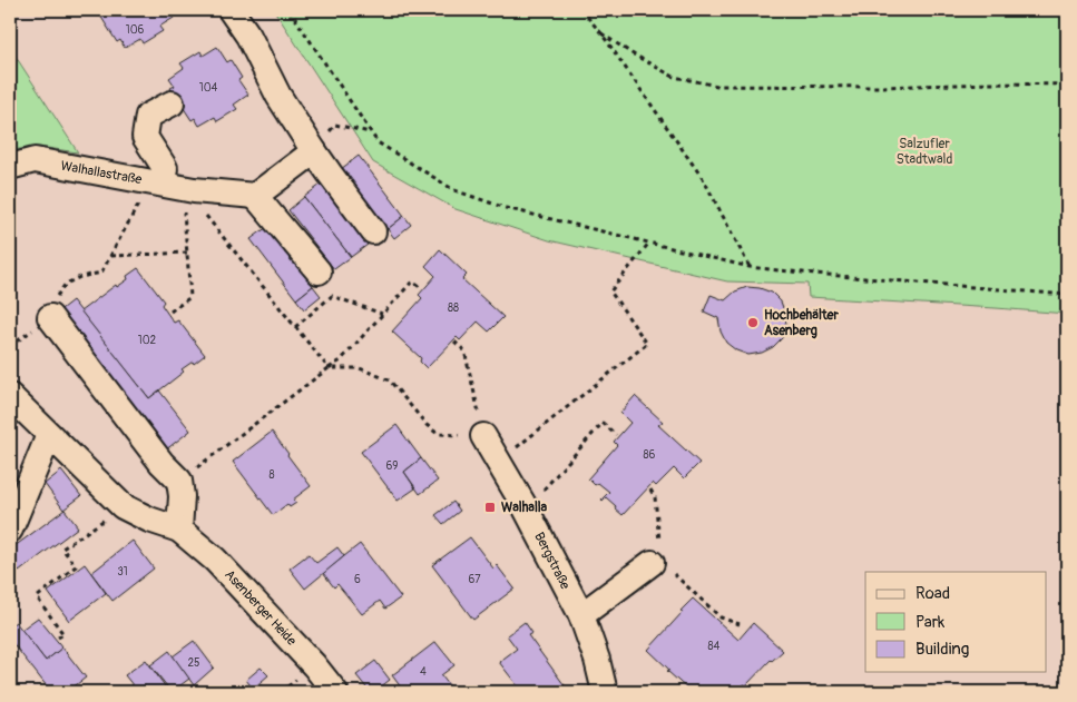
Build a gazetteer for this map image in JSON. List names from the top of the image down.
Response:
{
  "streets": {
    "street": ["Walhallastraße", "Bergstraße", "Asenberger Heide"]
  },
  "parks": ["Salzufler Stadtwald"],
  "places": {
    "other": ["Hochbehälter Asenberg"],
    "transit": ["Walhalla"]
  },
  "house_numbers": [
    "106",
    "104",
    "88",
    "102",
    "86",
    "69",
    "8",
    "31",
    "6",
    "67",
    "84",
    "25",
    "4"
  ],
  "legend": ["Road", "Park", "Building"]
}
